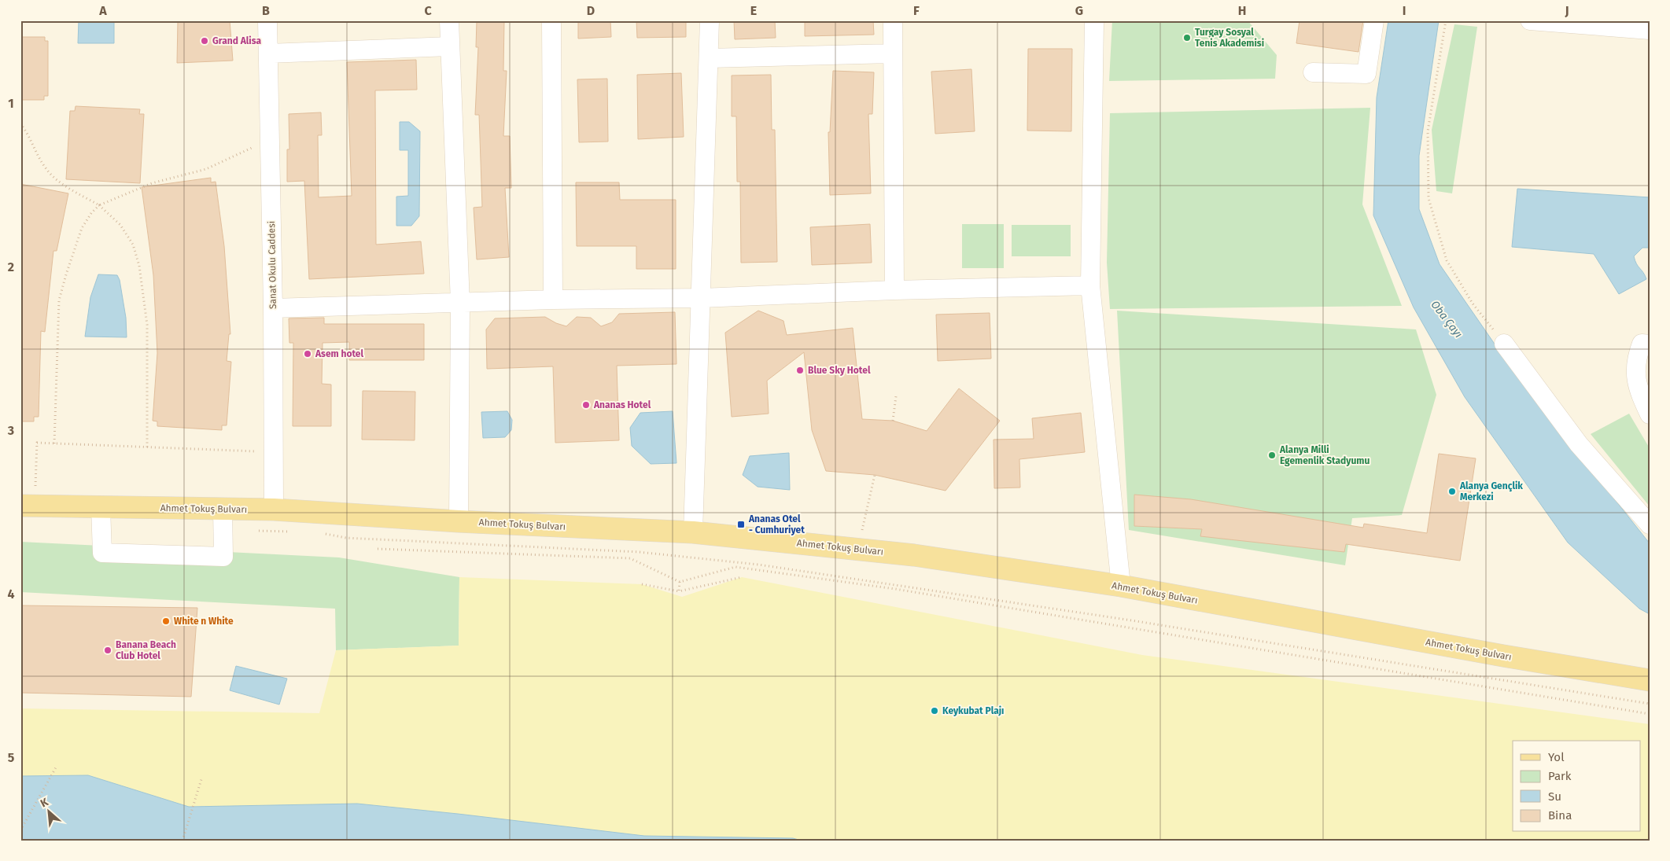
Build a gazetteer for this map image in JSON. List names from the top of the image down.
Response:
{
  "streets": {
    "main road": ["Ahmet Tokuş Bulvarı"],
    "street": ["Sanat Okulu Caddesi"]
  },
  "crossings": [
    ["Sanat Okulu Caddesi", "Ahmet Tokuş Bulvarı"]
  ],
  "water": ["Oba Çayı"],
  "places": {
    "other": [
      "Turgay Sosyal Tenis Akademisi",
      "Grand Alisa",
      "Asem hotel",
      "Blue Sky Hotel",
      "Ananas Hotel",
      "Alanya Milli Egemenlik Stadyumu",
      "Alanya Gençlik Merkezi",
      "White n White",
      "Banana Beach Club Hotel",
      "Keykubat Plajı"
    ],
    "transit": ["Ananas Otel - Cumhuriyet"]
  },
  "legend": [
    "Yol",
    "Park",
    "Su",
    "Bina"
  ],
  "north": "top left",
  "grid": {
    "columns": [
      "A",
      "B",
      "C",
      "D",
      "E",
      "F",
      "G",
      "H",
      "I",
      "J"
    ],
    "rows": [
      "1",
      "2",
      "3",
      "4",
      "5"
    ]
  }
}
